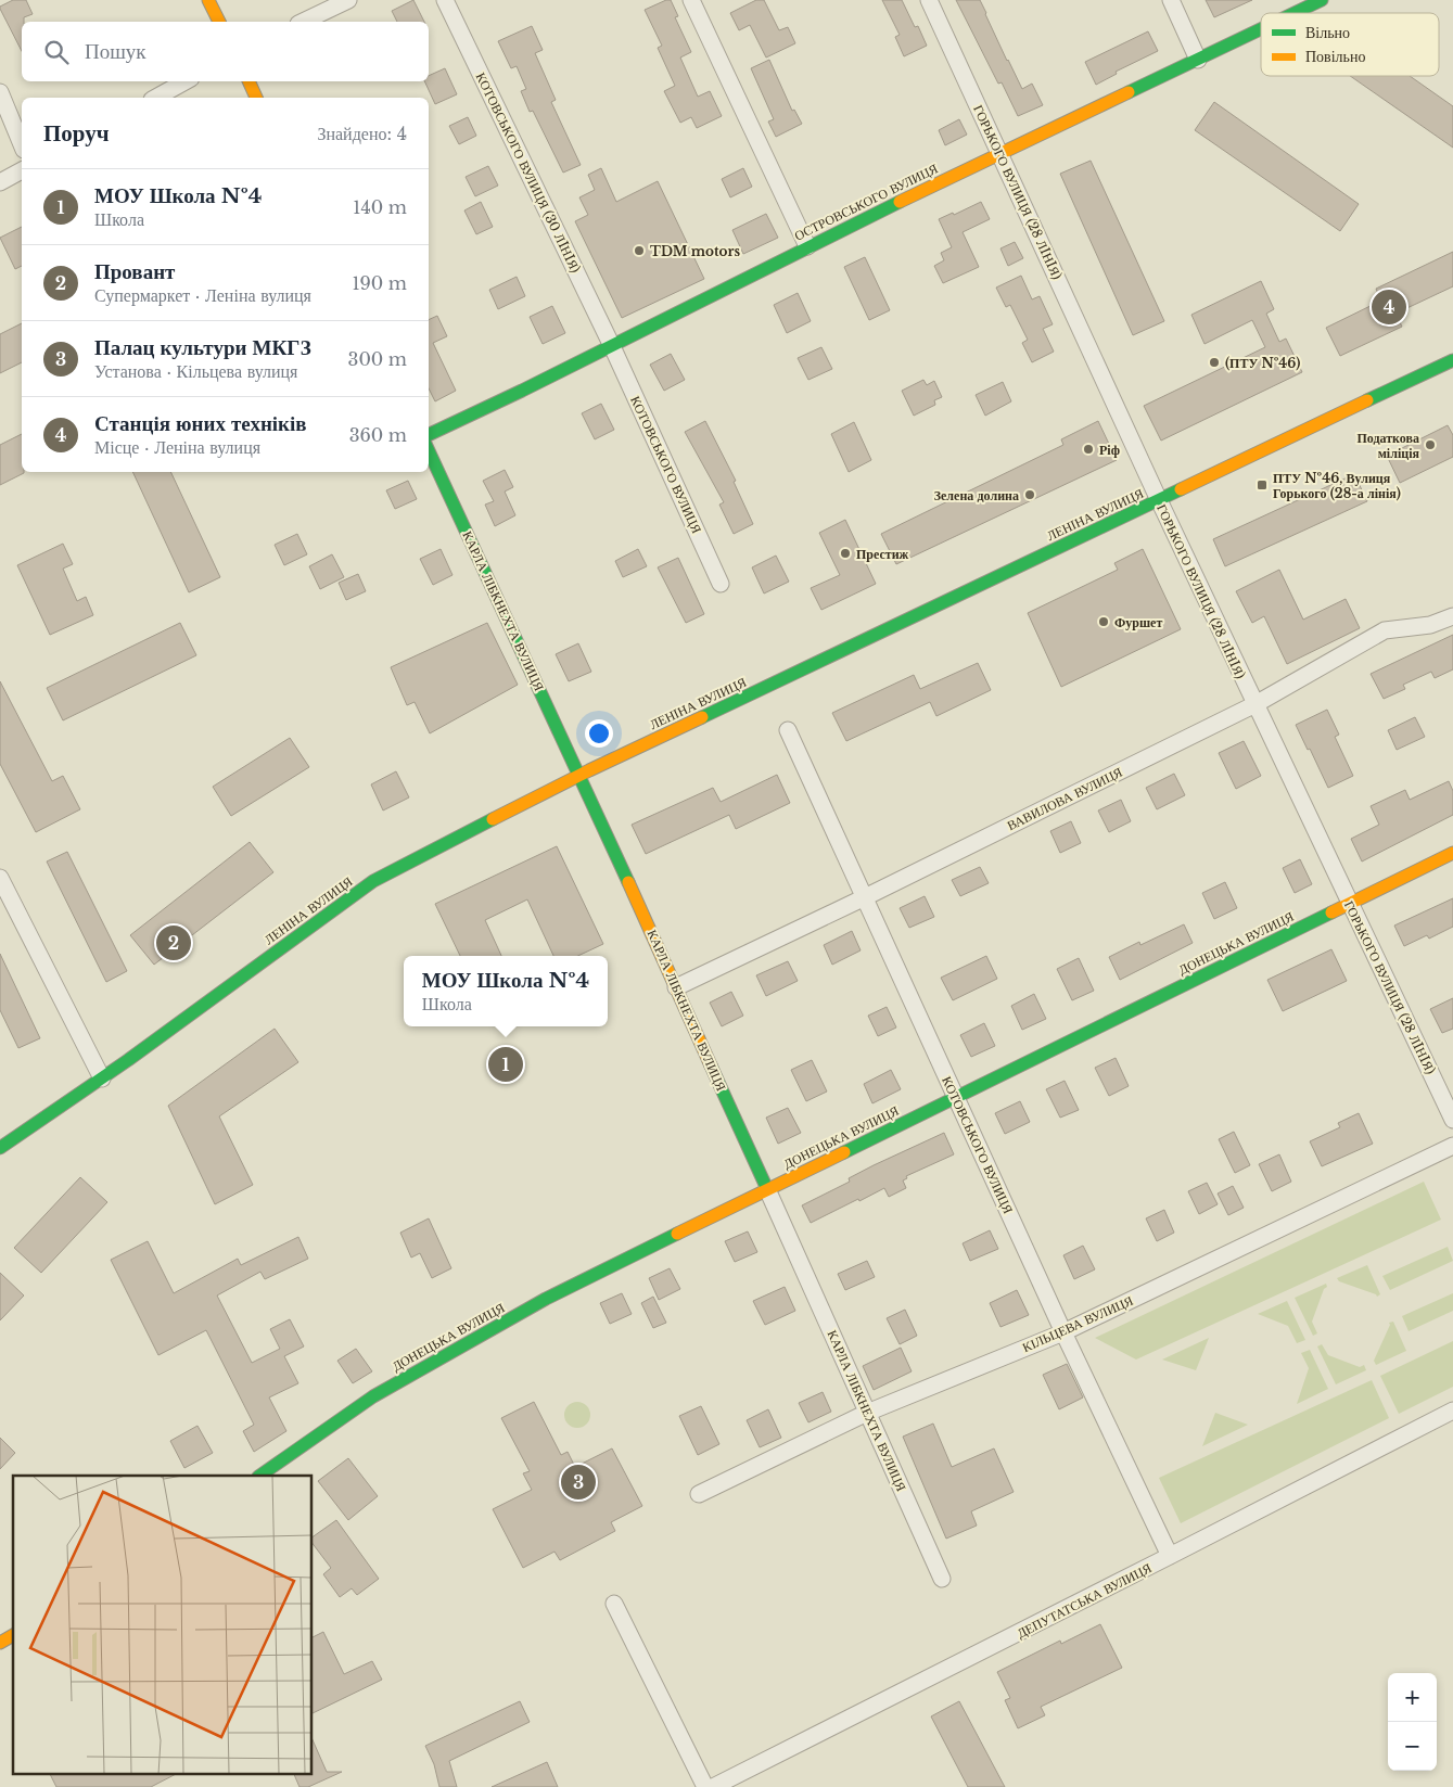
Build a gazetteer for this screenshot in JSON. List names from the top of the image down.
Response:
{
  "streets": {
    "street": [
      "КОТОВСЬКОГО ВУЛИЦЯ (30 ЛIНIЯ)",
      "ГОРЬКОГО ВУЛИЦЯ (28 ЛIНIЯ)",
      "ОСТРОВСЬКОГО ВУЛИЦЯ",
      "КОТОВСЬКОГО ВУЛИЦЯ",
      "ЛЕНІНА ВУЛИЦЯ",
      "КАРЛА ЛІБКНЕХТА ВУЛИЦЯ",
      "ВАВИЛОВА ВУЛИЦЯ",
      "ДОНЕЦЬКА ВУЛИЦЯ",
      "КІЛЬЦЕВА ВУЛИЦЯ",
      "ДЕПУТАТСЬКА ВУЛИЦЯ"
    ]
  },
  "crossings": [
    ["КОТОВСЬКОГО ВУЛИЦЯ (30 ЛIНIЯ)", "ОСТРОВСЬКОГО ВУЛИЦЯ"],
    ["КОТОВСЬКОГО ВУЛИЦЯ (30 ЛIНIЯ)", "КОТОВСЬКОГО ВУЛИЦЯ"],
    ["ГОРЬКОГО ВУЛИЦЯ (28 ЛIНIЯ)", "ОСТРОВСЬКОГО ВУЛИЦЯ"],
    ["ГОРЬКОГО ВУЛИЦЯ (28 ЛIНIЯ)", "ЛЕНІНА ВУЛИЦЯ"],
    ["ГОРЬКОГО ВУЛИЦЯ (28 ЛIНIЯ)", "ВАВИЛОВА ВУЛИЦЯ"],
    ["ГОРЬКОГО ВУЛИЦЯ (28 ЛIНIЯ)", "ДОНЕЦЬКА ВУЛИЦЯ"],
    ["ОСТРОВСЬКОГО ВУЛИЦЯ", "КОТОВСЬКОГО ВУЛИЦЯ"],
    ["КОТОВСЬКОГО ВУЛИЦЯ", "ВАВИЛОВА ВУЛИЦЯ"],
    ["КОТОВСЬКОГО ВУЛИЦЯ", "ДОНЕЦЬКА ВУЛИЦЯ"],
    ["КОТОВСЬКОГО ВУЛИЦЯ", "КІЛЬЦЕВА ВУЛИЦЯ"],
    ["КОТОВСЬКОГО ВУЛИЦЯ", "ДЕПУТАТСЬКА ВУЛИЦЯ"],
    ["ЛЕНІНА ВУЛИЦЯ", "КАРЛА ЛІБКНЕХТА ВУЛИЦЯ"],
    ["КАРЛА ЛІБКНЕХТА ВУЛИЦЯ", "ВАВИЛОВА ВУЛИЦЯ"],
    ["КАРЛА ЛІБКНЕХТА ВУЛИЦЯ", "ДОНЕЦЬКА ВУЛИЦЯ"],
    ["КАРЛА ЛІБКНЕХТА ВУЛИЦЯ", "КІЛЬЦЕВА ВУЛИЦЯ"]
  ],
  "places": {
    "other": [
      "TDM motors",
      "(ПТУ №46)",
      "Податкова міліція",
      "Ріф",
      "Зелена долина",
      "Престиж",
      "Фуршет"
    ],
    "transit": ["ПТУ №46, Вулиця Горького (28-а лінія)"]
  },
  "legend": ["Вільно", "Повільно"],
  "page": {
    "search": "Пошук",
    "heading": ["Поруч", "Знайдено: 4"],
    "list": [
      {
        "mark": "1",
        "name": "МОУ Школа №4",
        "note": "Школа",
        "value": "140 m"
      },
      {
        "mark": "2",
        "name": "Провант",
        "note": "Супермаркет · Леніна вулиця",
        "value": "190 m"
      },
      {
        "mark": "3",
        "name": "Палац культури МКГЗ",
        "note": "Установа · Кільцева вулиця",
        "value": "300 m"
      },
      {
        "mark": "4",
        "name": "Станція юних техніків",
        "note": "Місце · Леніна вулиця",
        "value": "360 m"
      }
    ],
    "pins": [
      "4",
      "2",
      "1",
      "3"
    ],
    "popup": ["МОУ Школа №4", "Школа"],
    "map_buttons": ["+", "−"]
  }
}
